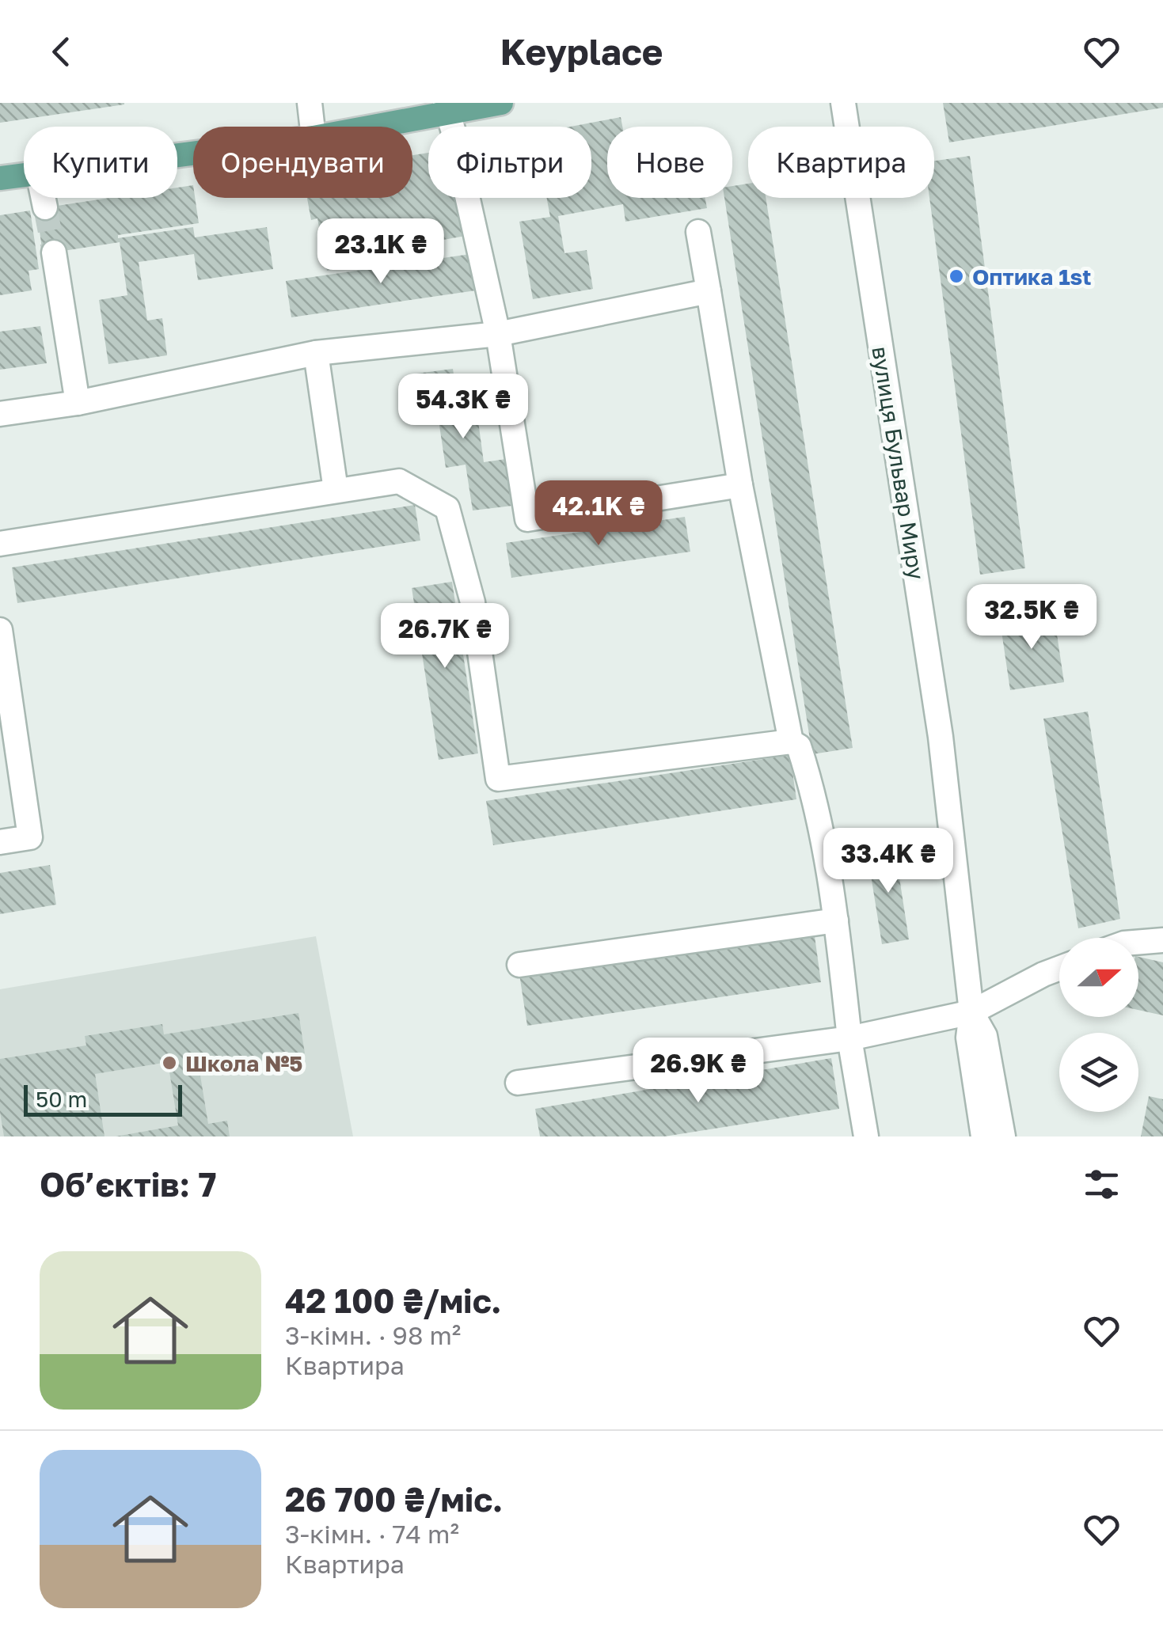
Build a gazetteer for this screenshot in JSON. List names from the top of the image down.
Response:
{
  "streets": {
    "street": ["вулиця Бульвар Миру"]
  },
  "places": ["Оптика 1st", "Школа №5"],
  "scale_bar": "50 m",
  "north": "right",
  "page": {
    "header": "Keyplace",
    "chip": [
      "Купити",
      "Орендувати",
      "Фільтри",
      "Нове",
      "Квартира"
    ],
    "price": [
      "23.1K ₴",
      "54.3K ₴",
      "42.1K ₴",
      "32.5K ₴",
      "26.7K ₴",
      "33.4K ₴",
      "26.9K ₴"
    ],
    "scale": "50 m",
    "heading": "Об’єктів: 7",
    "list": [
      {
        "name": "42 100 ₴/міс.",
        "note": "3-кімн. · 98 m² · Квартира"
      },
      {
        "name": "26 700 ₴/міс.",
        "note": "3-кімн. · 74 m² · Квартира"
      }
    ]
  }
}
